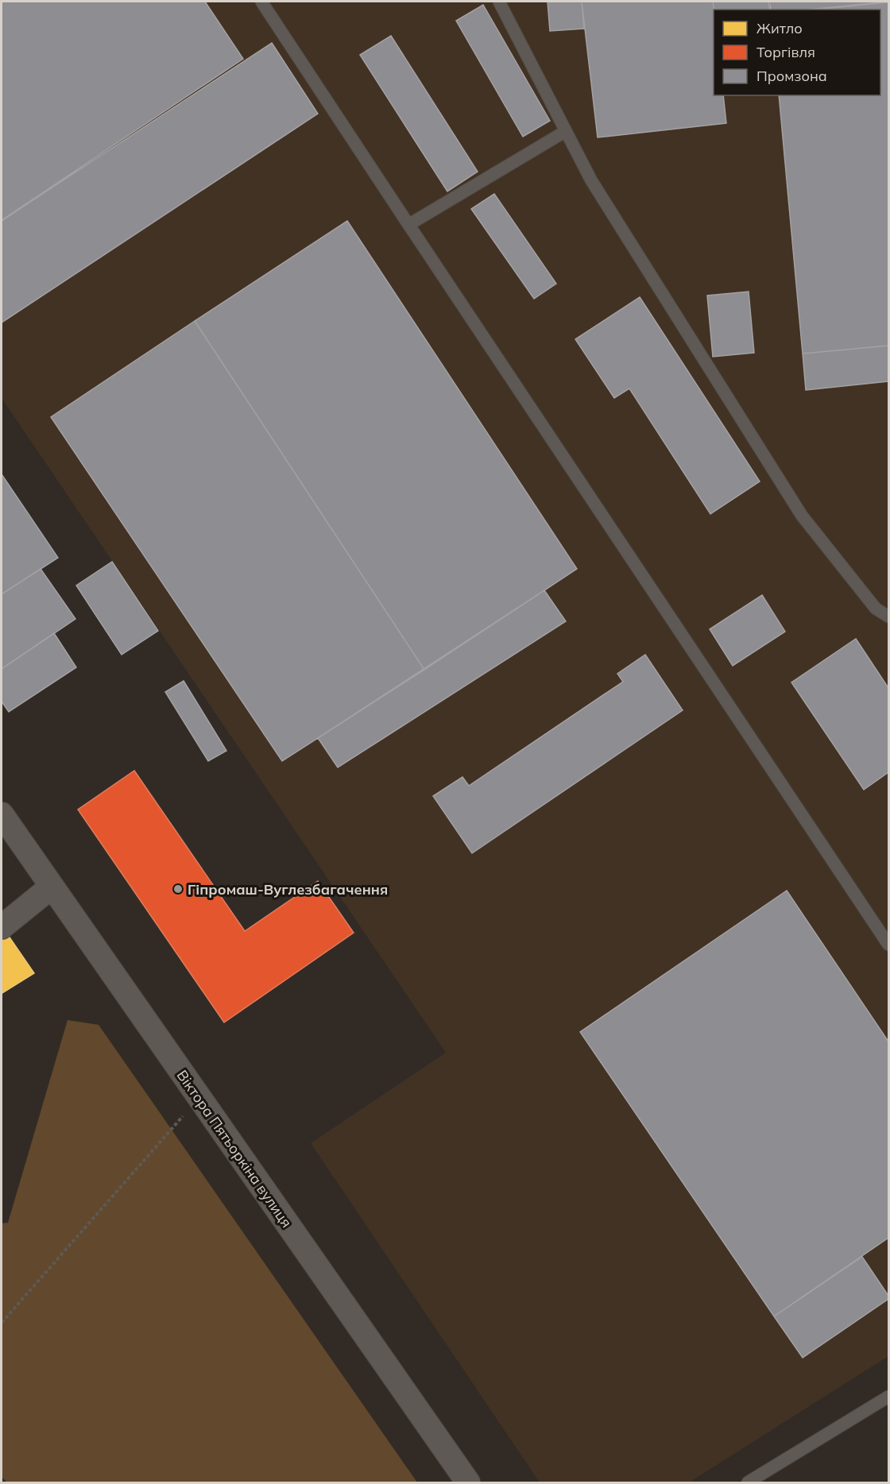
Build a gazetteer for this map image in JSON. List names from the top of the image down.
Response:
{
  "streets": {
    "street": ["Віктора Пятьоркіна вулиця"]
  },
  "places": ["Гіпромаш-Вуглезбагачення"],
  "legend": ["Житло", "Торгівля", "Промзона"]
}
